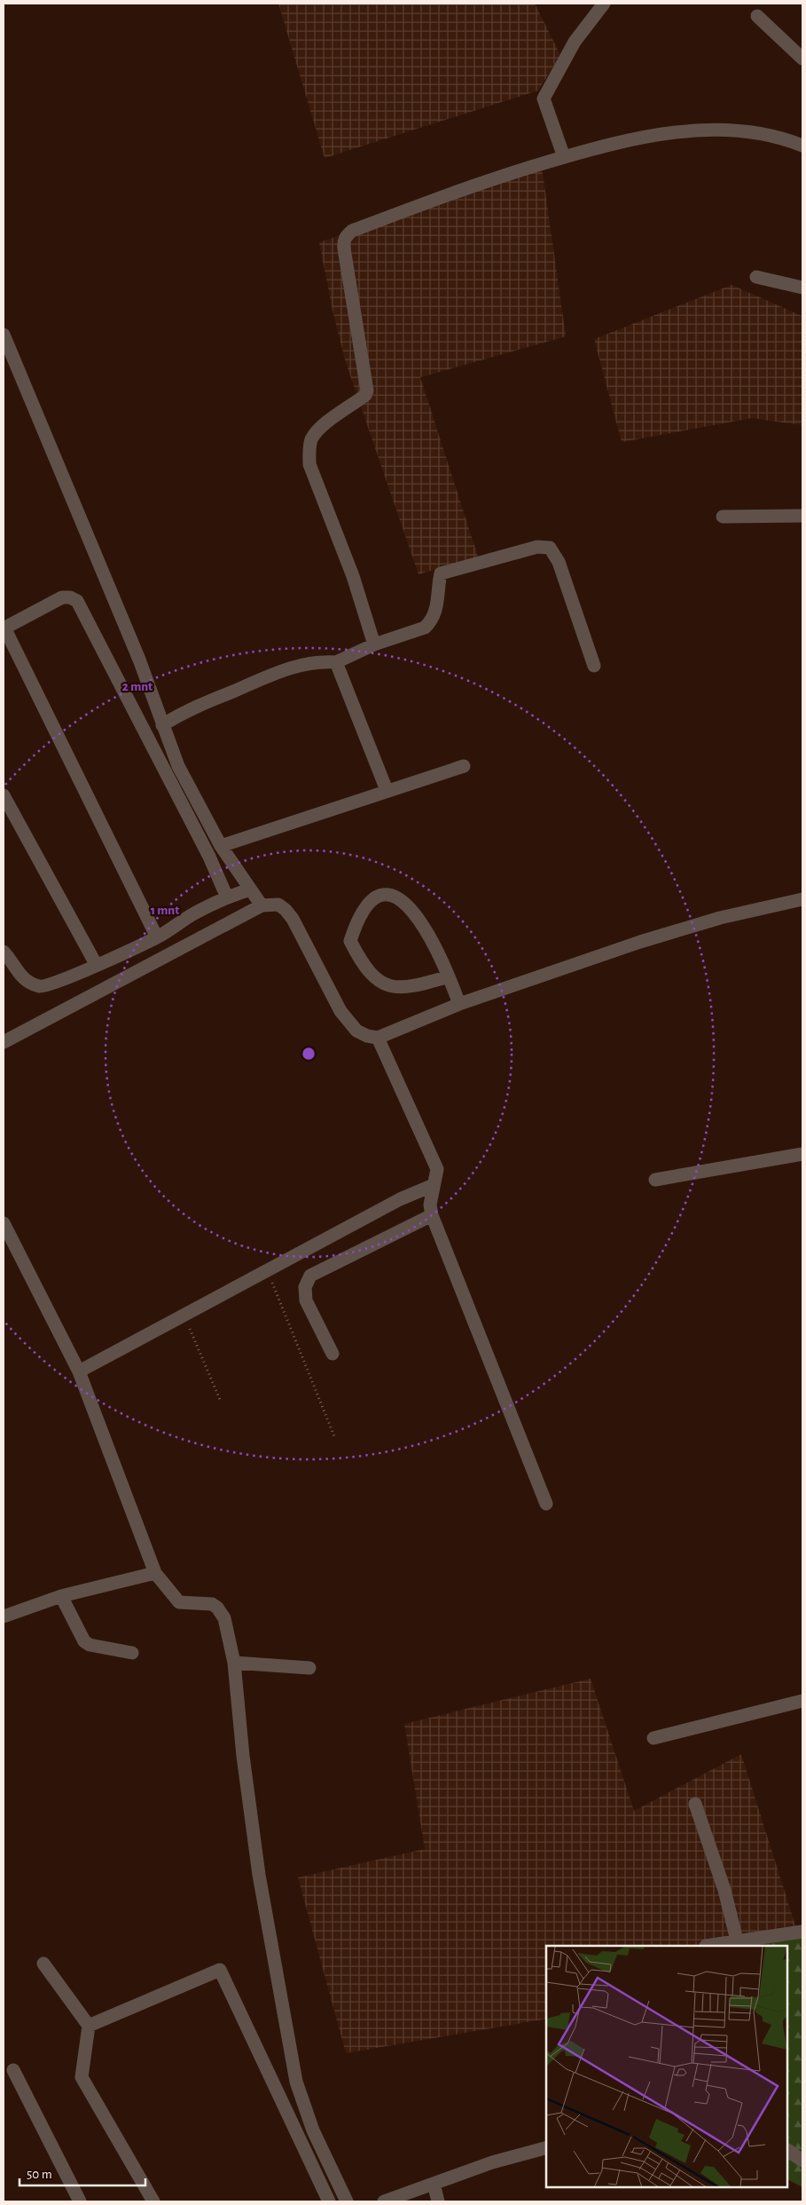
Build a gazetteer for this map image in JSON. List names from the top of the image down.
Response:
{
  "scale_bar": "50 m",
  "rings": ["2 mnt", "1 mnt"]
}
